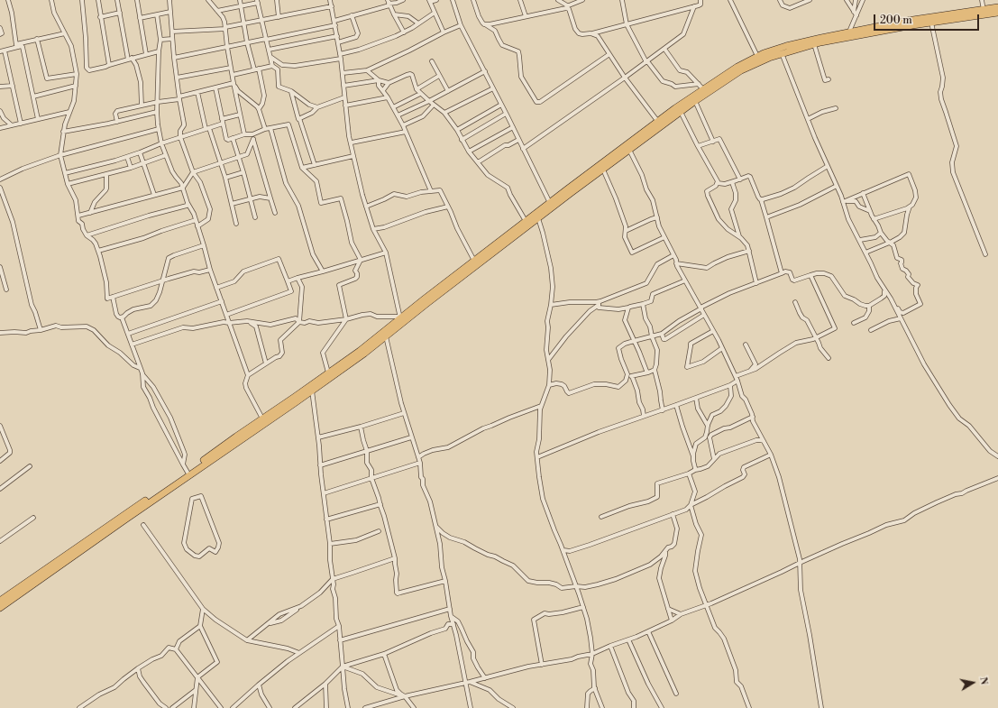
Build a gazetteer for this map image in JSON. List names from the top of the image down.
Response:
{
  "scale_bar": "200 m",
  "north": "right"
}
